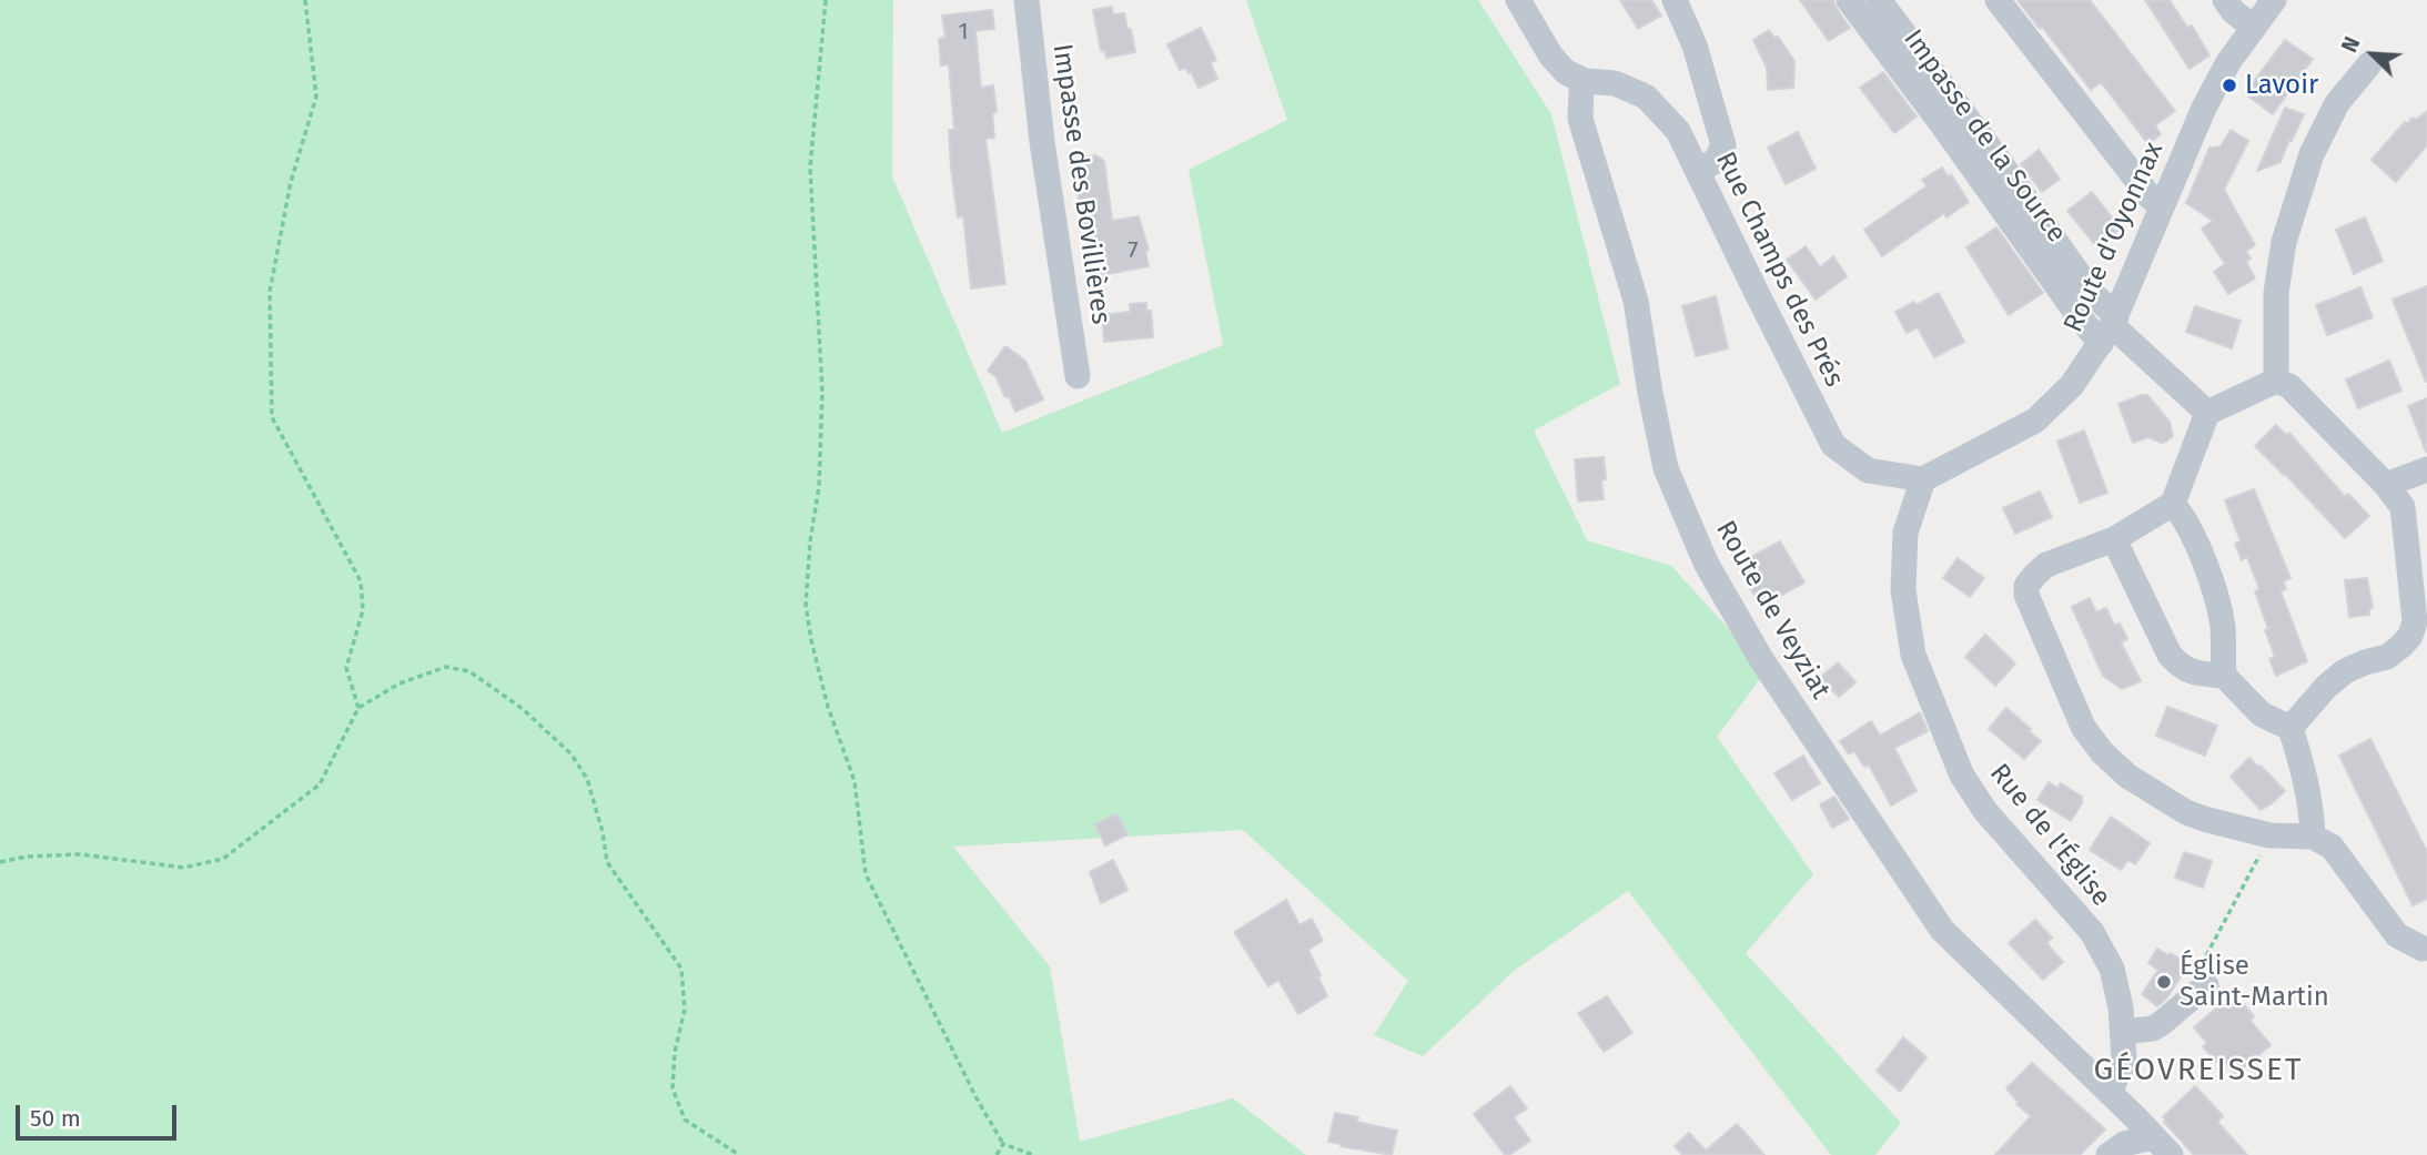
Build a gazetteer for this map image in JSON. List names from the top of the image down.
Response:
{
  "streets": {
    "street": [
      "Impasse de la Source",
      "Impasse des Bovillières",
      "Route d'Oyonnax",
      "Rue Champs des Prés",
      "Route de Veyziat",
      "Rue de l'Église"
    ]
  },
  "crossings": [
    ["Impasse de la Source", "Route d'Oyonnax"],
    ["Route d'Oyonnax", "Rue Champs des Prés"],
    ["Route d'Oyonnax", "Rue de l'Église"],
    ["Rue Champs des Prés", "Route de Veyziat"],
    ["Rue Champs des Prés", "Rue de l'Église"],
    ["Route de Veyziat", "Rue de l'Église"]
  ],
  "districts": ["GÉOVREISSET"],
  "places": ["Lavoir", "Église Saint-Martin"],
  "house_numbers": ["1", "7"],
  "scale_bar": "50 m",
  "north": "top left"
}
